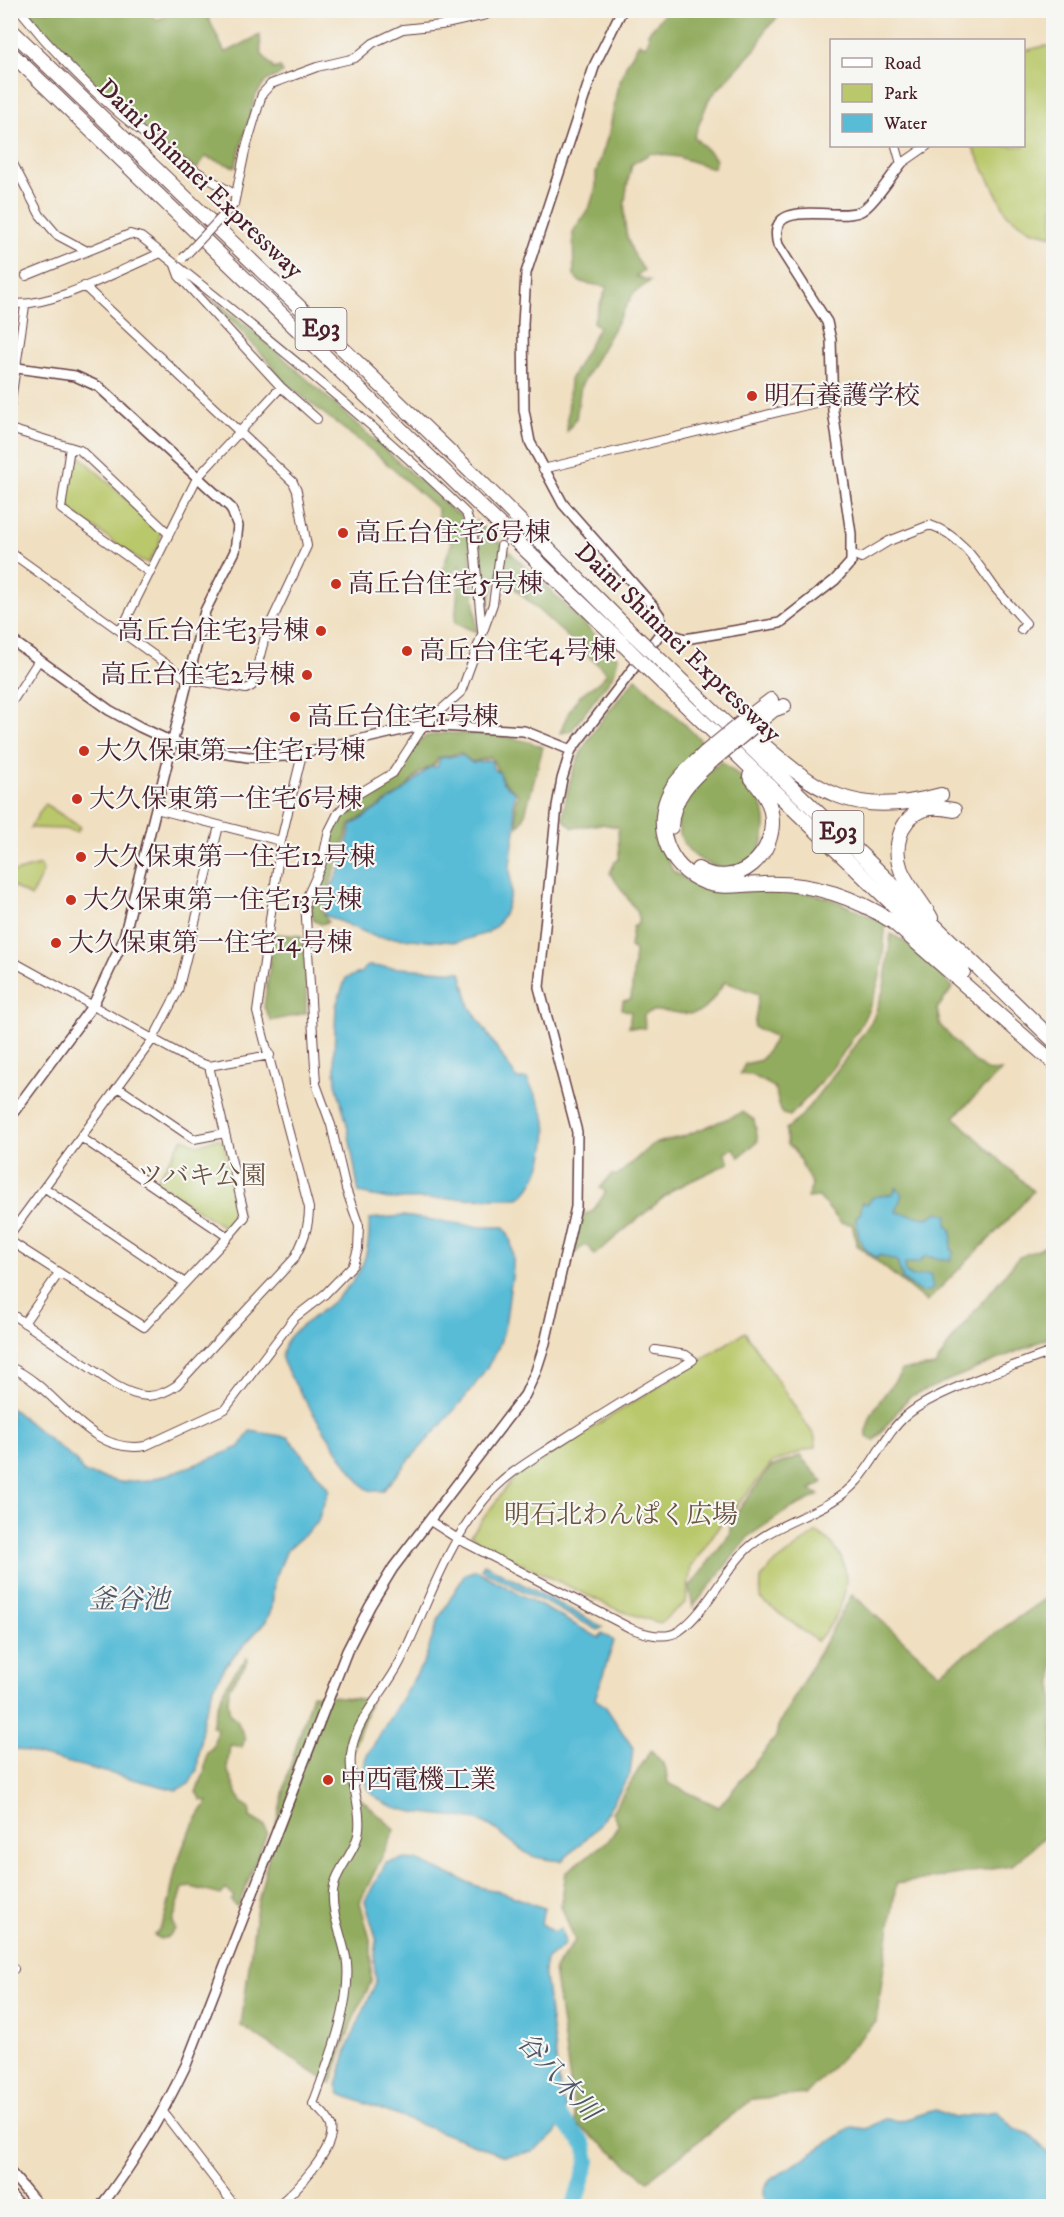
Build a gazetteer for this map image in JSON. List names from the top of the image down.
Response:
{
  "streets": {
    "highway": ["Daini Shinmei Expressway", "E93"]
  },
  "water": ["釜谷池", "谷八木川"],
  "parks": ["ツバキ公園", "明石北わんぱく広場"],
  "places": [
    "明石養護学校",
    "高丘台住宅6号棟",
    "高丘台住宅5号棟",
    "高丘台住宅3号棟",
    "高丘台住宅4号棟",
    "高丘台住宅2号棟",
    "高丘台住宅1号棟",
    "大久保東第一住宅1号棟",
    "大久保東第一住宅6号棟",
    "大久保東第一住宅12号棟",
    "大久保東第一住宅13号棟",
    "大久保東第一住宅14号棟",
    "中西電機工業"
  ],
  "legend": ["Road", "Park", "Water"]
}
